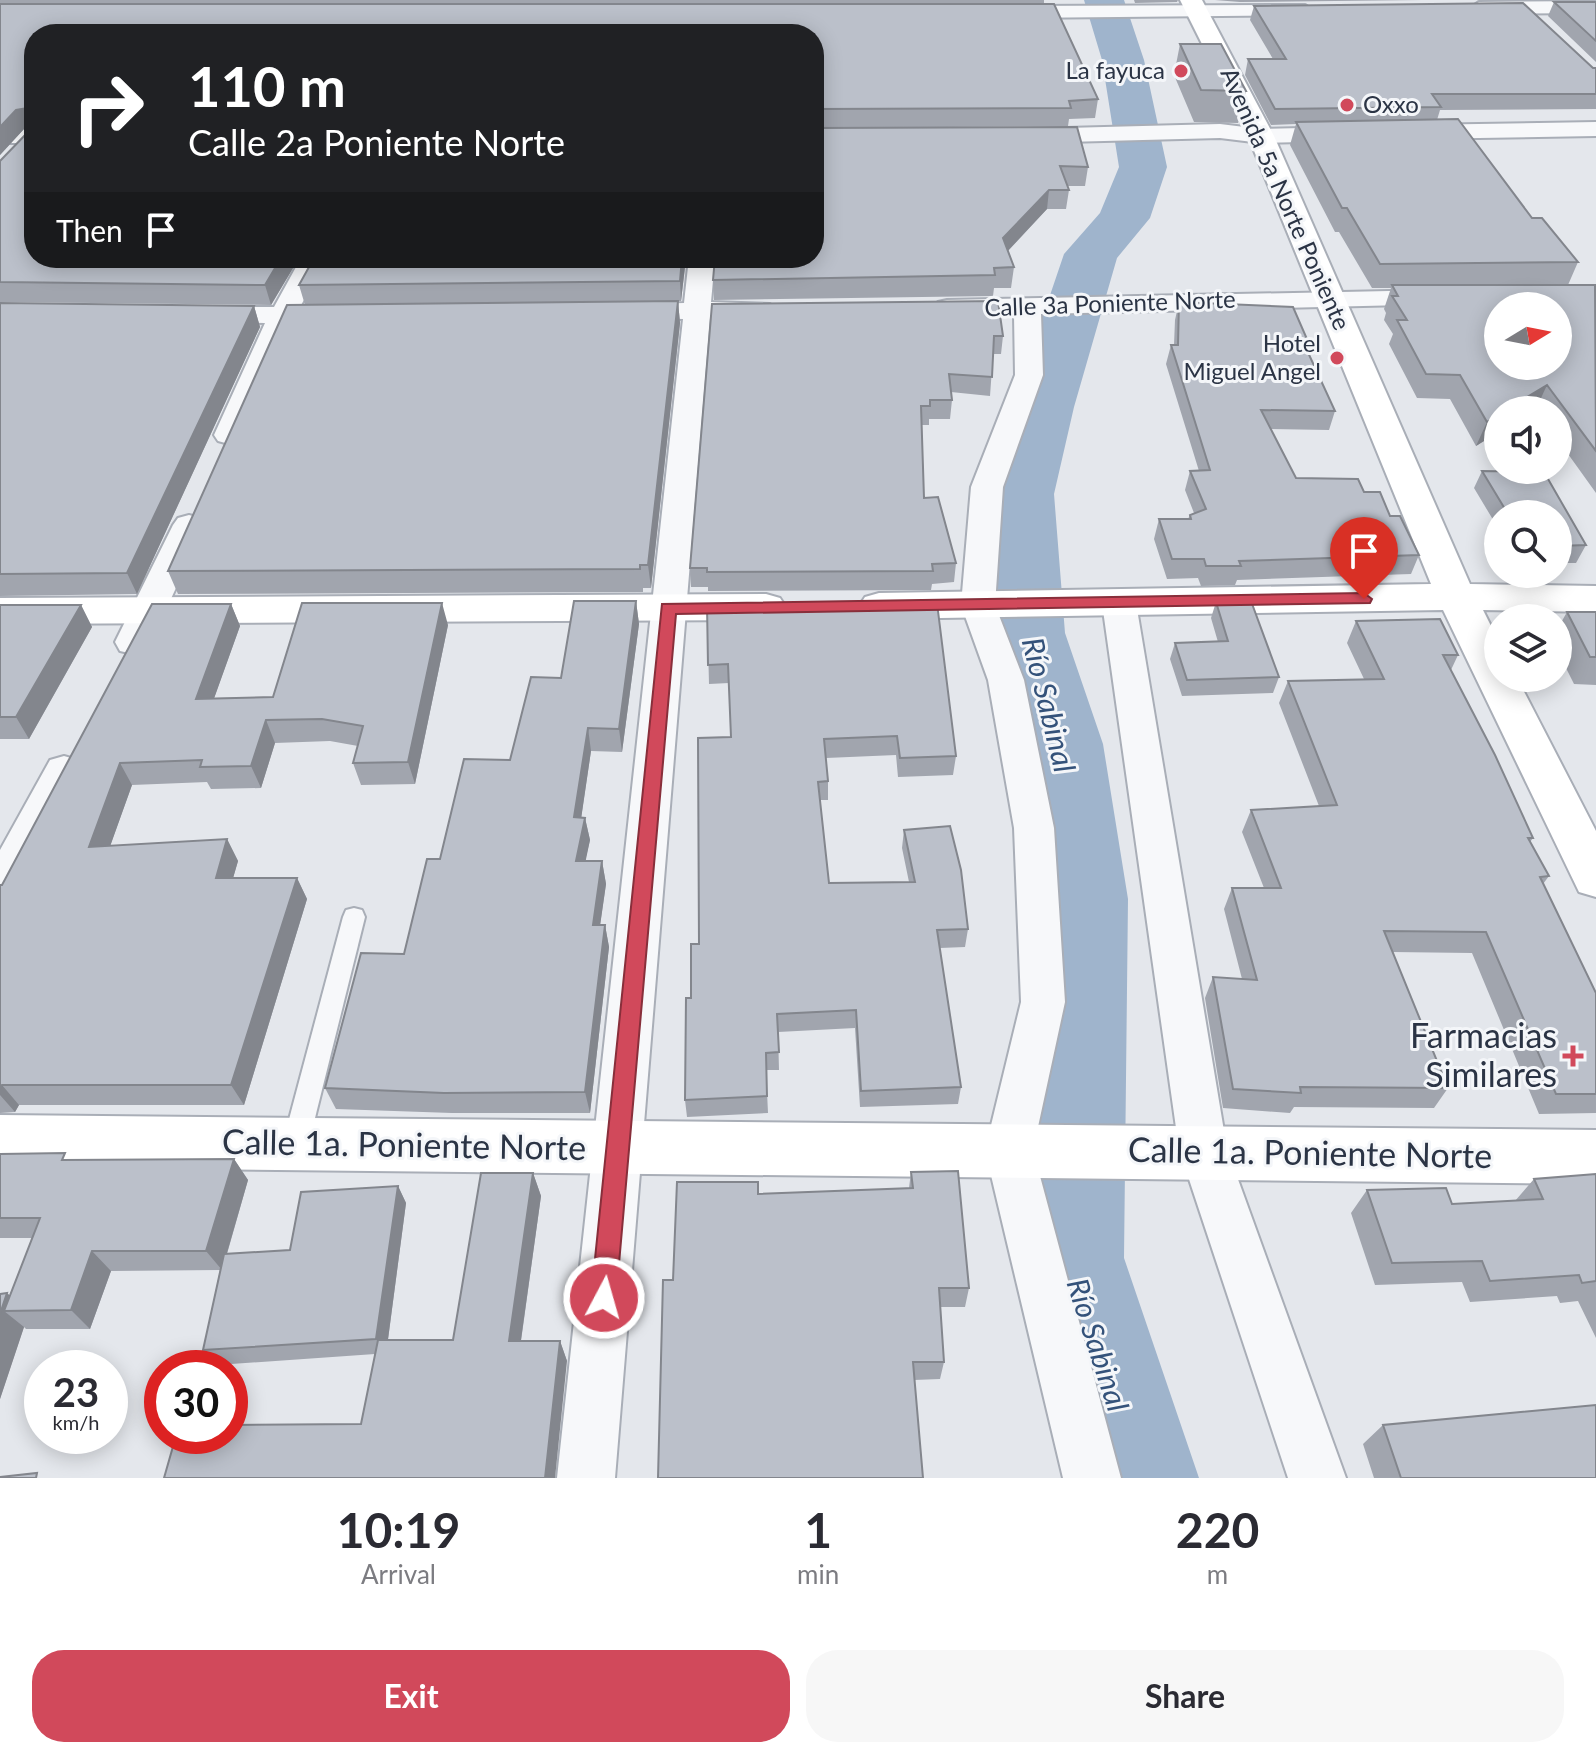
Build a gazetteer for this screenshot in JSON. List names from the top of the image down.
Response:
{
  "streets": {
    "main road": ["Avenida 5a Norte Poniente", "Calle 1a. Poniente Norte"],
    "street": ["Calle 3a Poniente Norte"]
  },
  "crossings": [
    ["Avenida 5a Norte Poniente", "Calle 3a Poniente Norte"]
  ],
  "water": ["Río Sabinal"],
  "places": {
    "other": ["La fayuca", "Oxxo", "Hotel Miguel Angel"],
    "health": ["Farmacias Similares"]
  },
  "north": "right",
  "page": {
    "turn": ["110 m", "Calle 2a Poniente Norte"],
    "then": "Then",
    "speed": "23 km/h",
    "limit": "30",
    "eta": [
      "10:19",
      "Arrival",
      "1",
      "min",
      "220",
      "m"
    ],
    "buttons": ["Exit", "Share"]
  }
}
